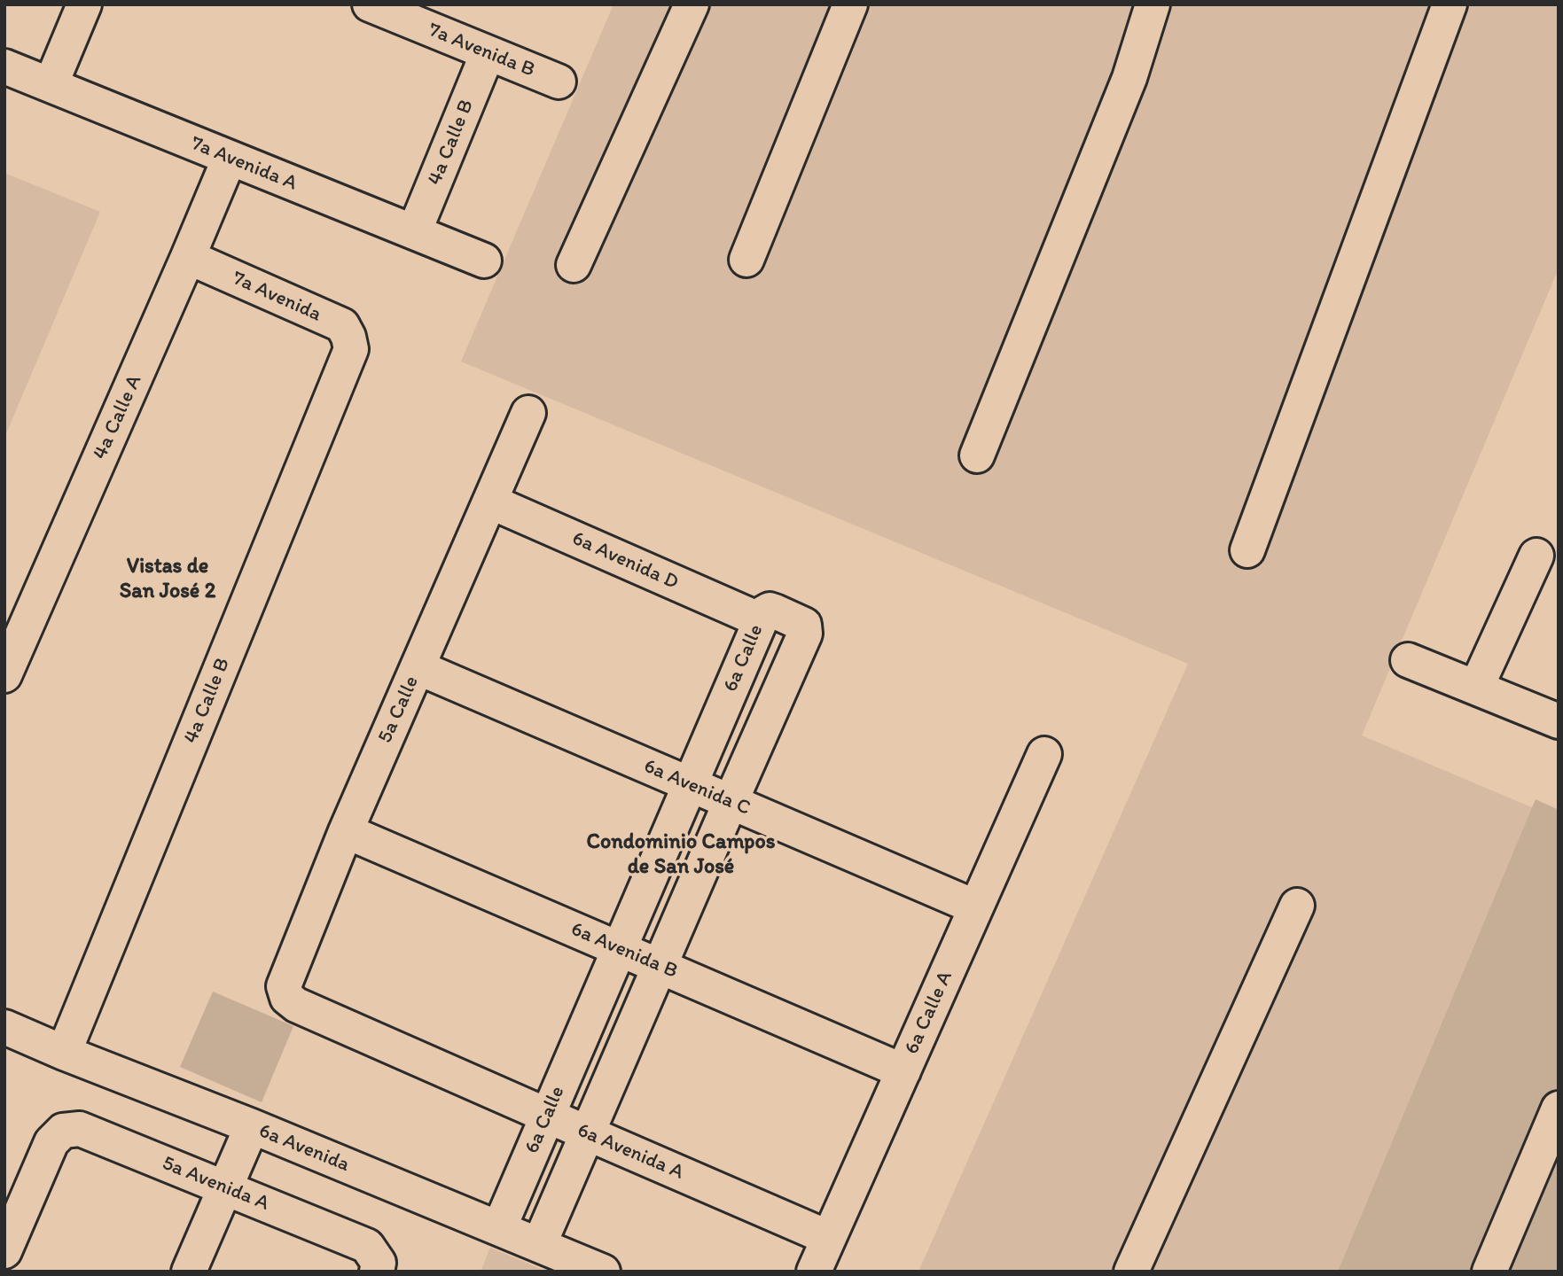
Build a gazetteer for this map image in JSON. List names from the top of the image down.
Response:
{
  "streets": {
    "street": [
      "7a Avenida B",
      "4a Calle B",
      "7a Avenida A",
      "7a Avenida",
      "4a Calle A",
      "6a Avenida D",
      "6a Calle",
      "5a Calle",
      "6a Avenida C",
      "6a Avenida B",
      "6a Calle A",
      "6a Avenida",
      "6a Avenida A",
      "5a Avenida A"
    ]
  },
  "crossings": [
    ["7a Avenida B", "4a Calle B"],
    ["4a Calle B", "7a Avenida A"],
    ["4a Calle B", "7a Avenida"],
    ["4a Calle B", "6a Avenida"],
    ["7a Avenida A", "4a Calle A"],
    ["7a Avenida", "4a Calle A"],
    ["6a Avenida D", "6a Calle"],
    ["6a Avenida D", "5a Calle"],
    ["6a Calle", "6a Avenida C"],
    ["6a Calle", "6a Avenida B"],
    ["6a Calle", "6a Avenida"],
    ["6a Calle", "6a Avenida A"],
    ["5a Calle", "6a Avenida C"],
    ["5a Calle", "6a Avenida B"],
    ["5a Calle", "6a Avenida A"],
    ["6a Avenida C", "6a Calle A"],
    ["6a Avenida B", "6a Calle A"],
    ["6a Calle A", "6a Avenida A"]
  ],
  "districts": ["Vistas de San José 2", "Condominio Campos de San José"]
}
